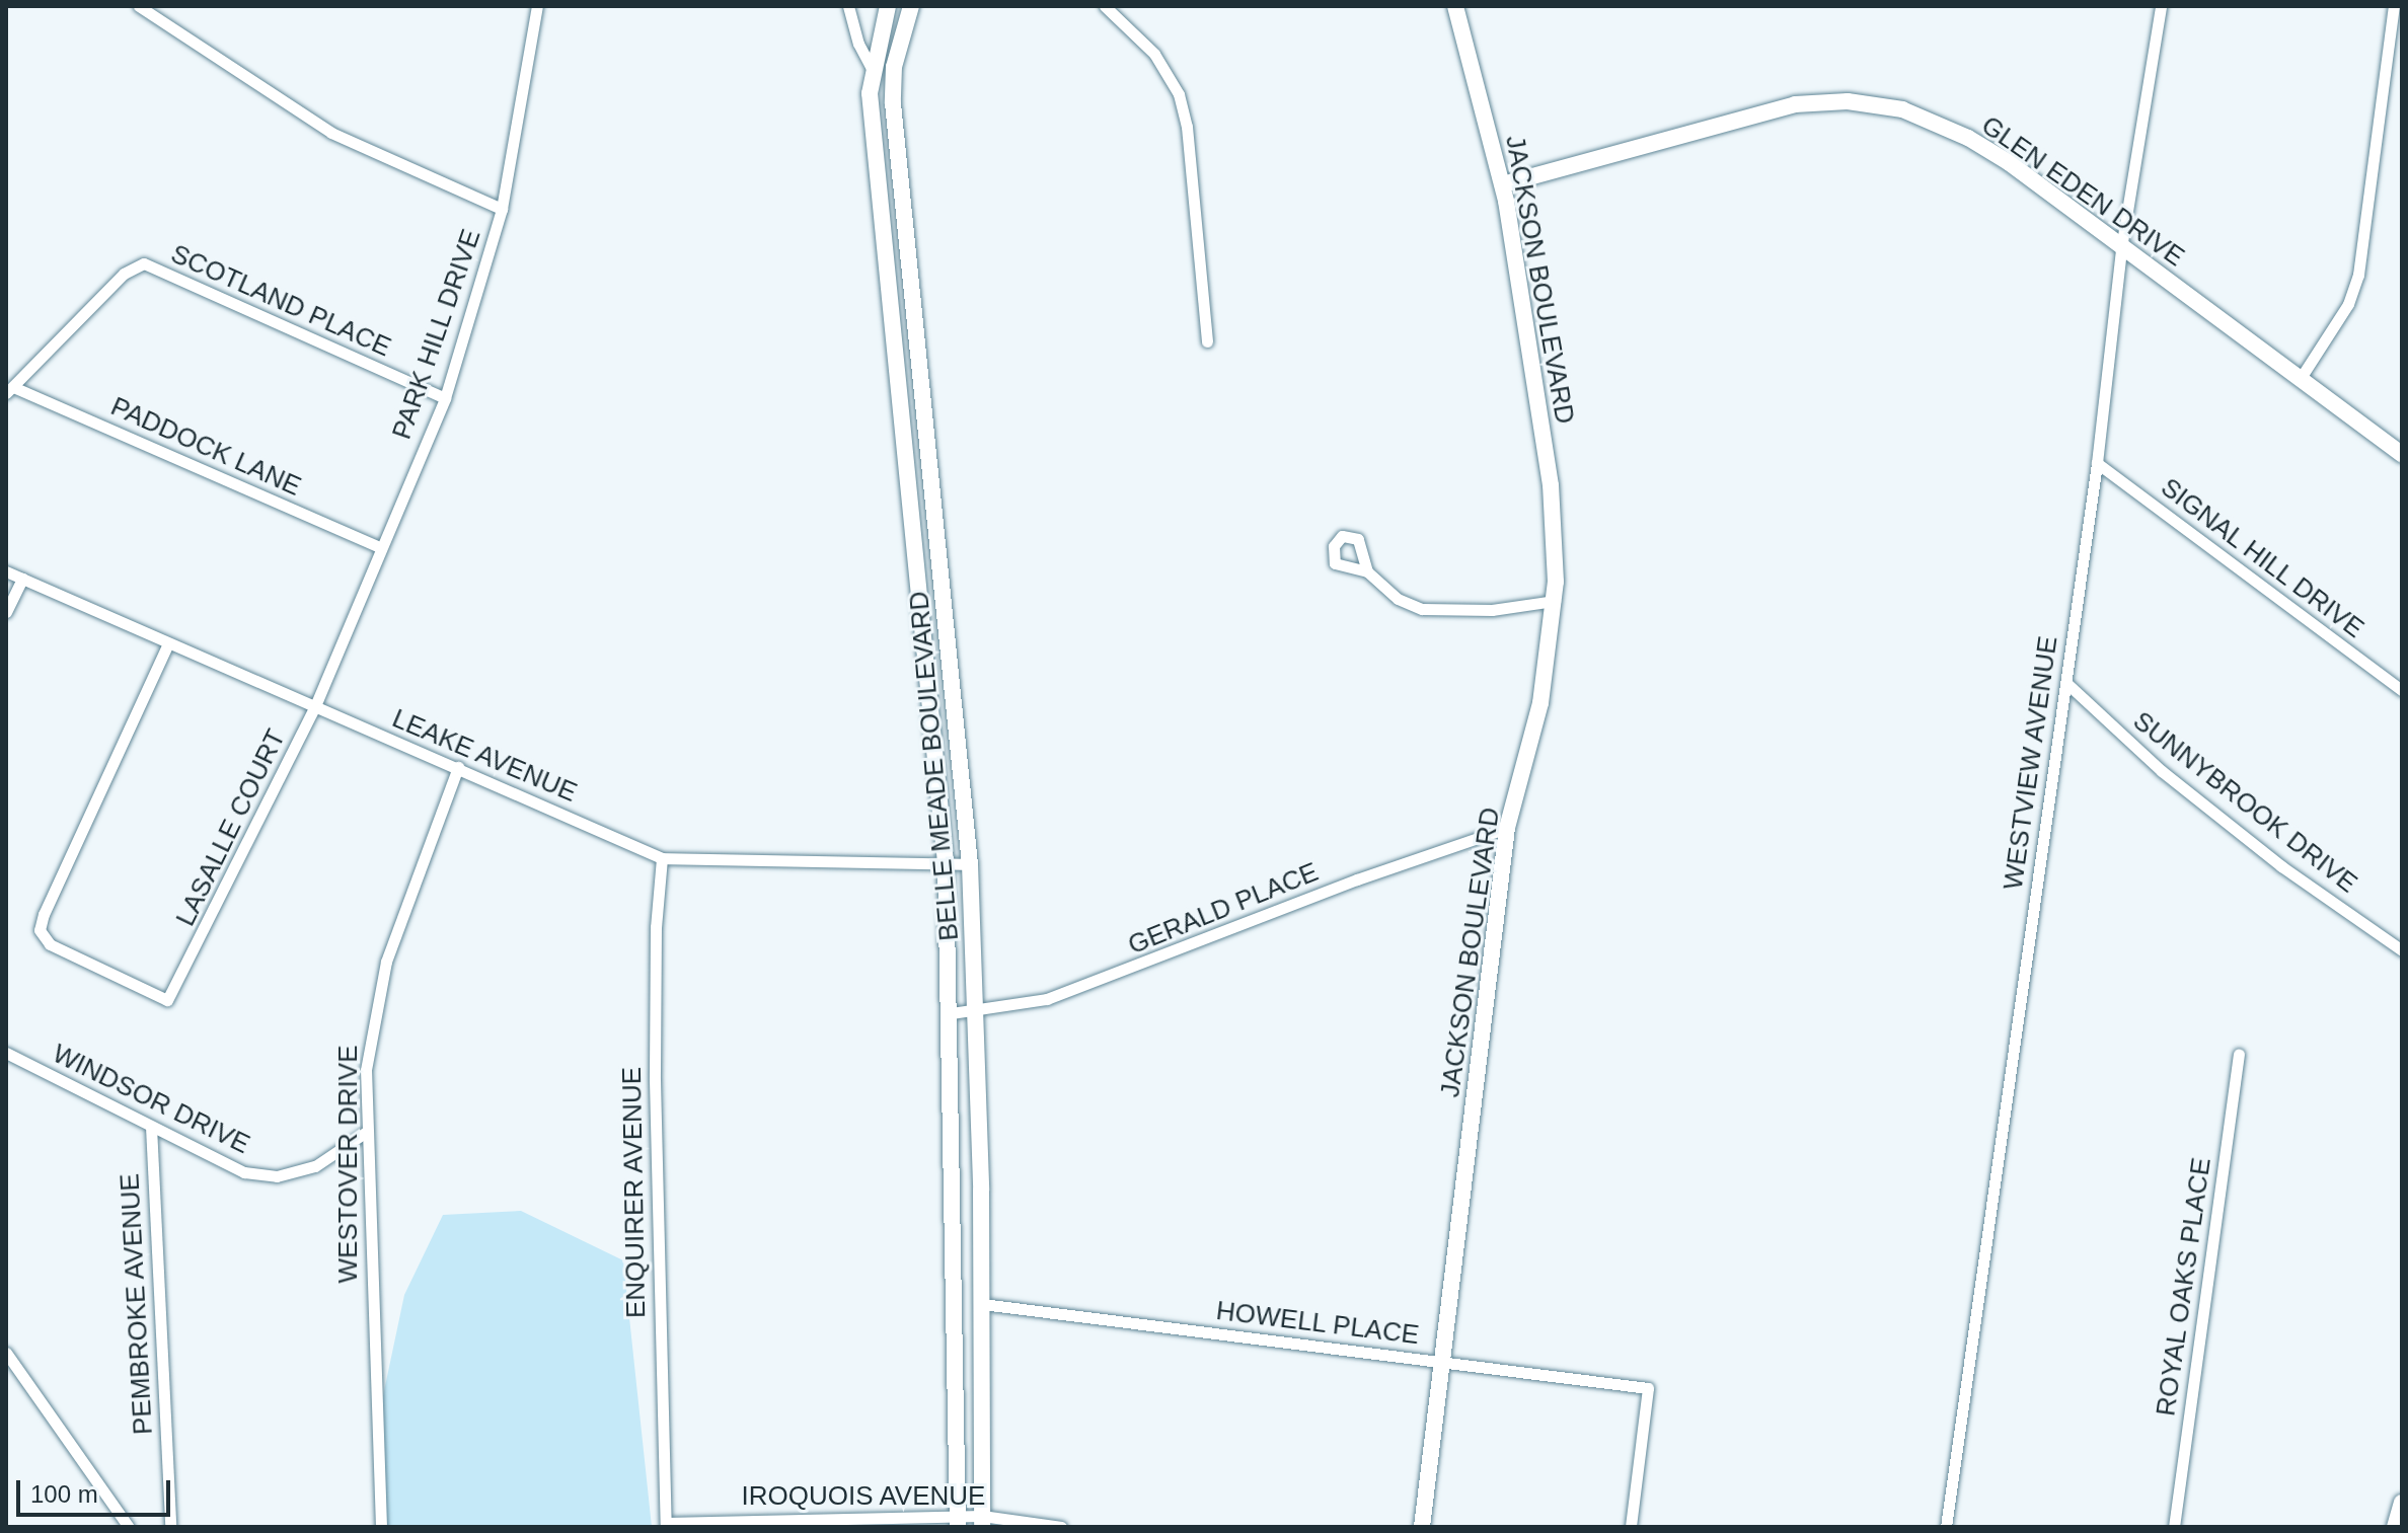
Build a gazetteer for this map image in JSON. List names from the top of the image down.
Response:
{
  "streets": {
    "main road": ["GLEN EDEN DRIVE", "JACKSON BOULEVARD", "BELLE MEADE BOULEVARD"],
    "street": [
      "SCOTLAND PLACE",
      "PARK HILL DRIVE",
      "PADDOCK LANE",
      "SIGNAL HILL DRIVE",
      "LEAKE AVENUE",
      "WESTVIEW AVENUE",
      "SUNNYBROOK DRIVE",
      "LASALLE COURT",
      "GERALD PLACE",
      "WINDSOR DRIVE",
      "WESTOVER DRIVE",
      "ENQUIRER AVENUE",
      "ROYAL OAKS PLACE",
      "PEMBROKE AVENUE",
      "HOWELL PLACE",
      "IROQUOIS AVENUE"
    ]
  },
  "crossings": [
    ["GLEN EDEN DRIVE", "JACKSON BOULEVARD"],
    ["GLEN EDEN DRIVE", "WESTVIEW AVENUE"],
    ["JACKSON BOULEVARD", "GERALD PLACE"],
    ["JACKSON BOULEVARD", "HOWELL PLACE"],
    ["SCOTLAND PLACE", "PARK HILL DRIVE"],
    ["SCOTLAND PLACE", "PADDOCK LANE"],
    ["PARK HILL DRIVE", "PADDOCK LANE"],
    ["PARK HILL DRIVE", "LEAKE AVENUE"],
    ["PARK HILL DRIVE", "LASALLE COURT"],
    ["SIGNAL HILL DRIVE", "WESTVIEW AVENUE"],
    ["LEAKE AVENUE", "BELLE MEADE BOULEVARD"],
    ["LEAKE AVENUE", "LASALLE COURT"],
    ["LEAKE AVENUE", "WESTOVER DRIVE"],
    ["LEAKE AVENUE", "ENQUIRER AVENUE"],
    ["WESTVIEW AVENUE", "SUNNYBROOK DRIVE"],
    ["BELLE MEADE BOULEVARD", "GERALD PLACE"],
    ["BELLE MEADE BOULEVARD", "HOWELL PLACE"],
    ["BELLE MEADE BOULEVARD", "IROQUOIS AVENUE"],
    ["WINDSOR DRIVE", "WESTOVER DRIVE"],
    ["WINDSOR DRIVE", "PEMBROKE AVENUE"],
    ["ENQUIRER AVENUE", "IROQUOIS AVENUE"]
  ],
  "scale_bar": "100 m"
}
